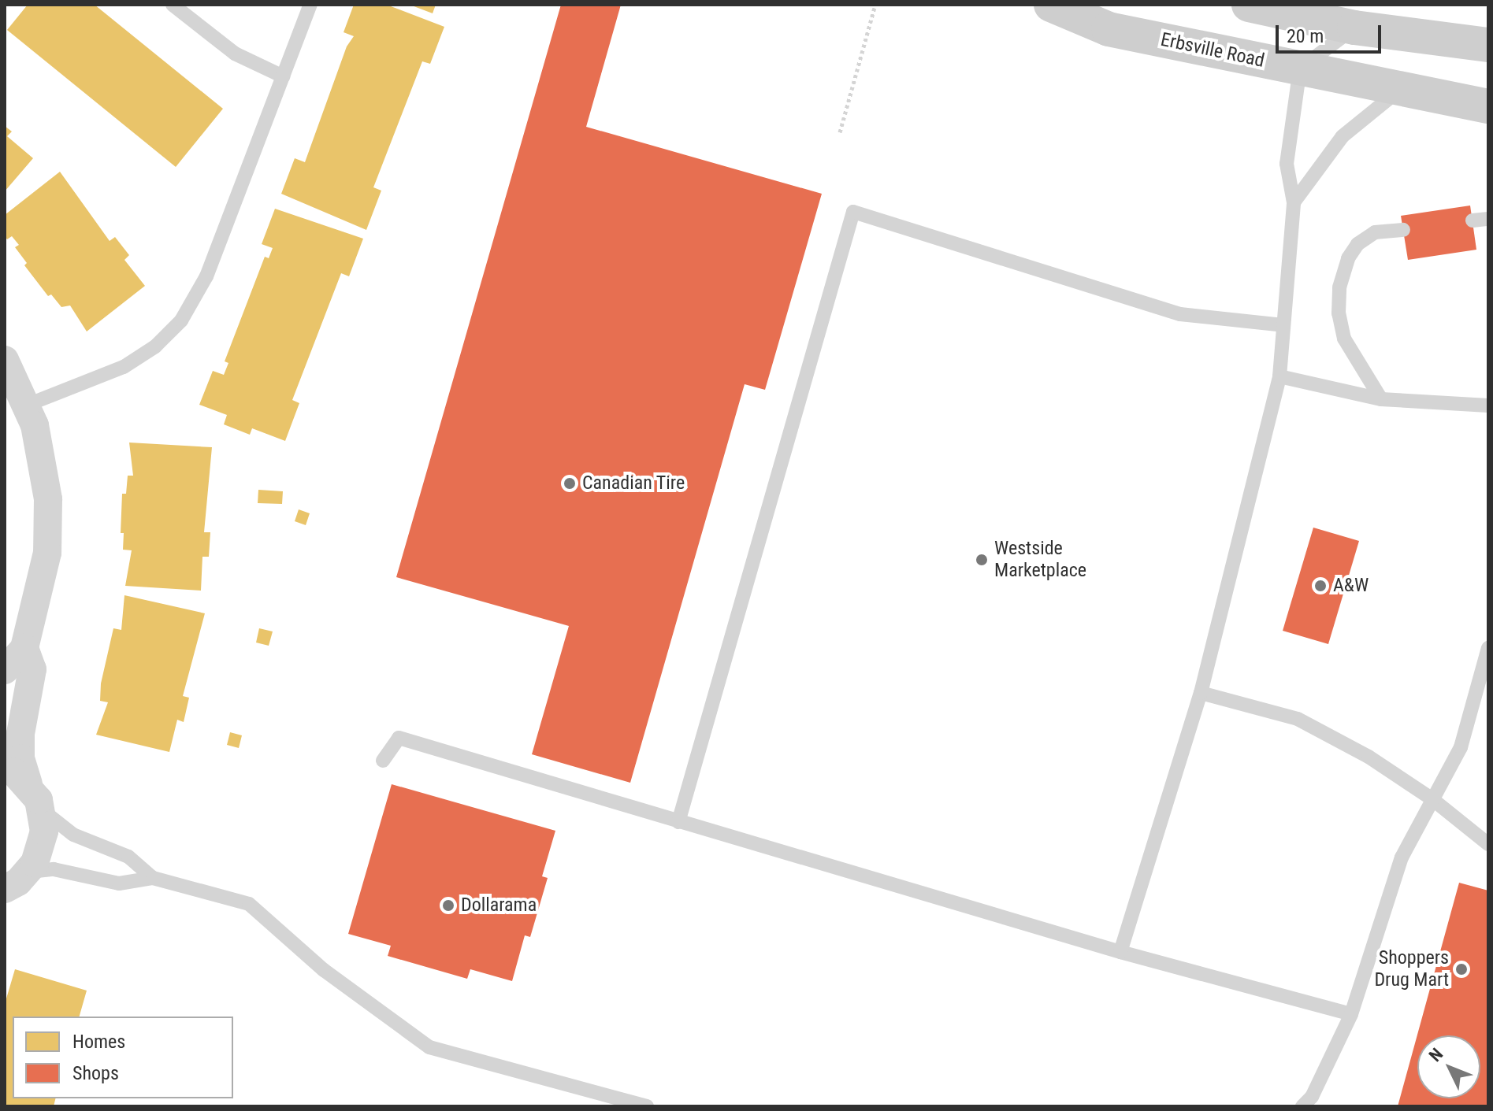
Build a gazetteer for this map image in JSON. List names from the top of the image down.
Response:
{
  "streets": {
    "main road": ["Erbsville Road"]
  },
  "places": [
    "Canadian Tire",
    "Westside Marketplace",
    "A&W",
    "Dollarama",
    "Shoppers Drug Mart"
  ],
  "legend": ["Homes", "Shops"],
  "scale_bar": "20 m",
  "north": "top left"
}
